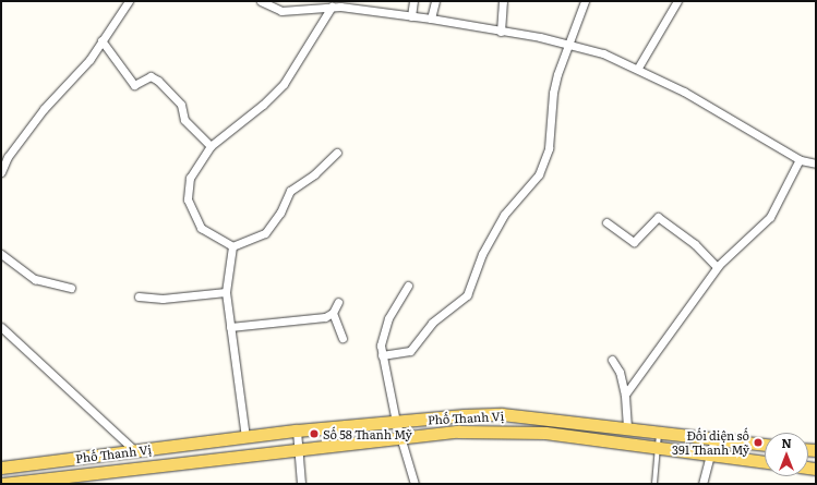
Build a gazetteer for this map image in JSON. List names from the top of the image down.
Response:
{
  "streets": {
    "main road": ["Phố Thanh Vị"]
  },
  "places": ["Số 58 Thanh Mỹ", "Đối diện số 391 Thanh Mỹ"],
  "north": "top"
}
